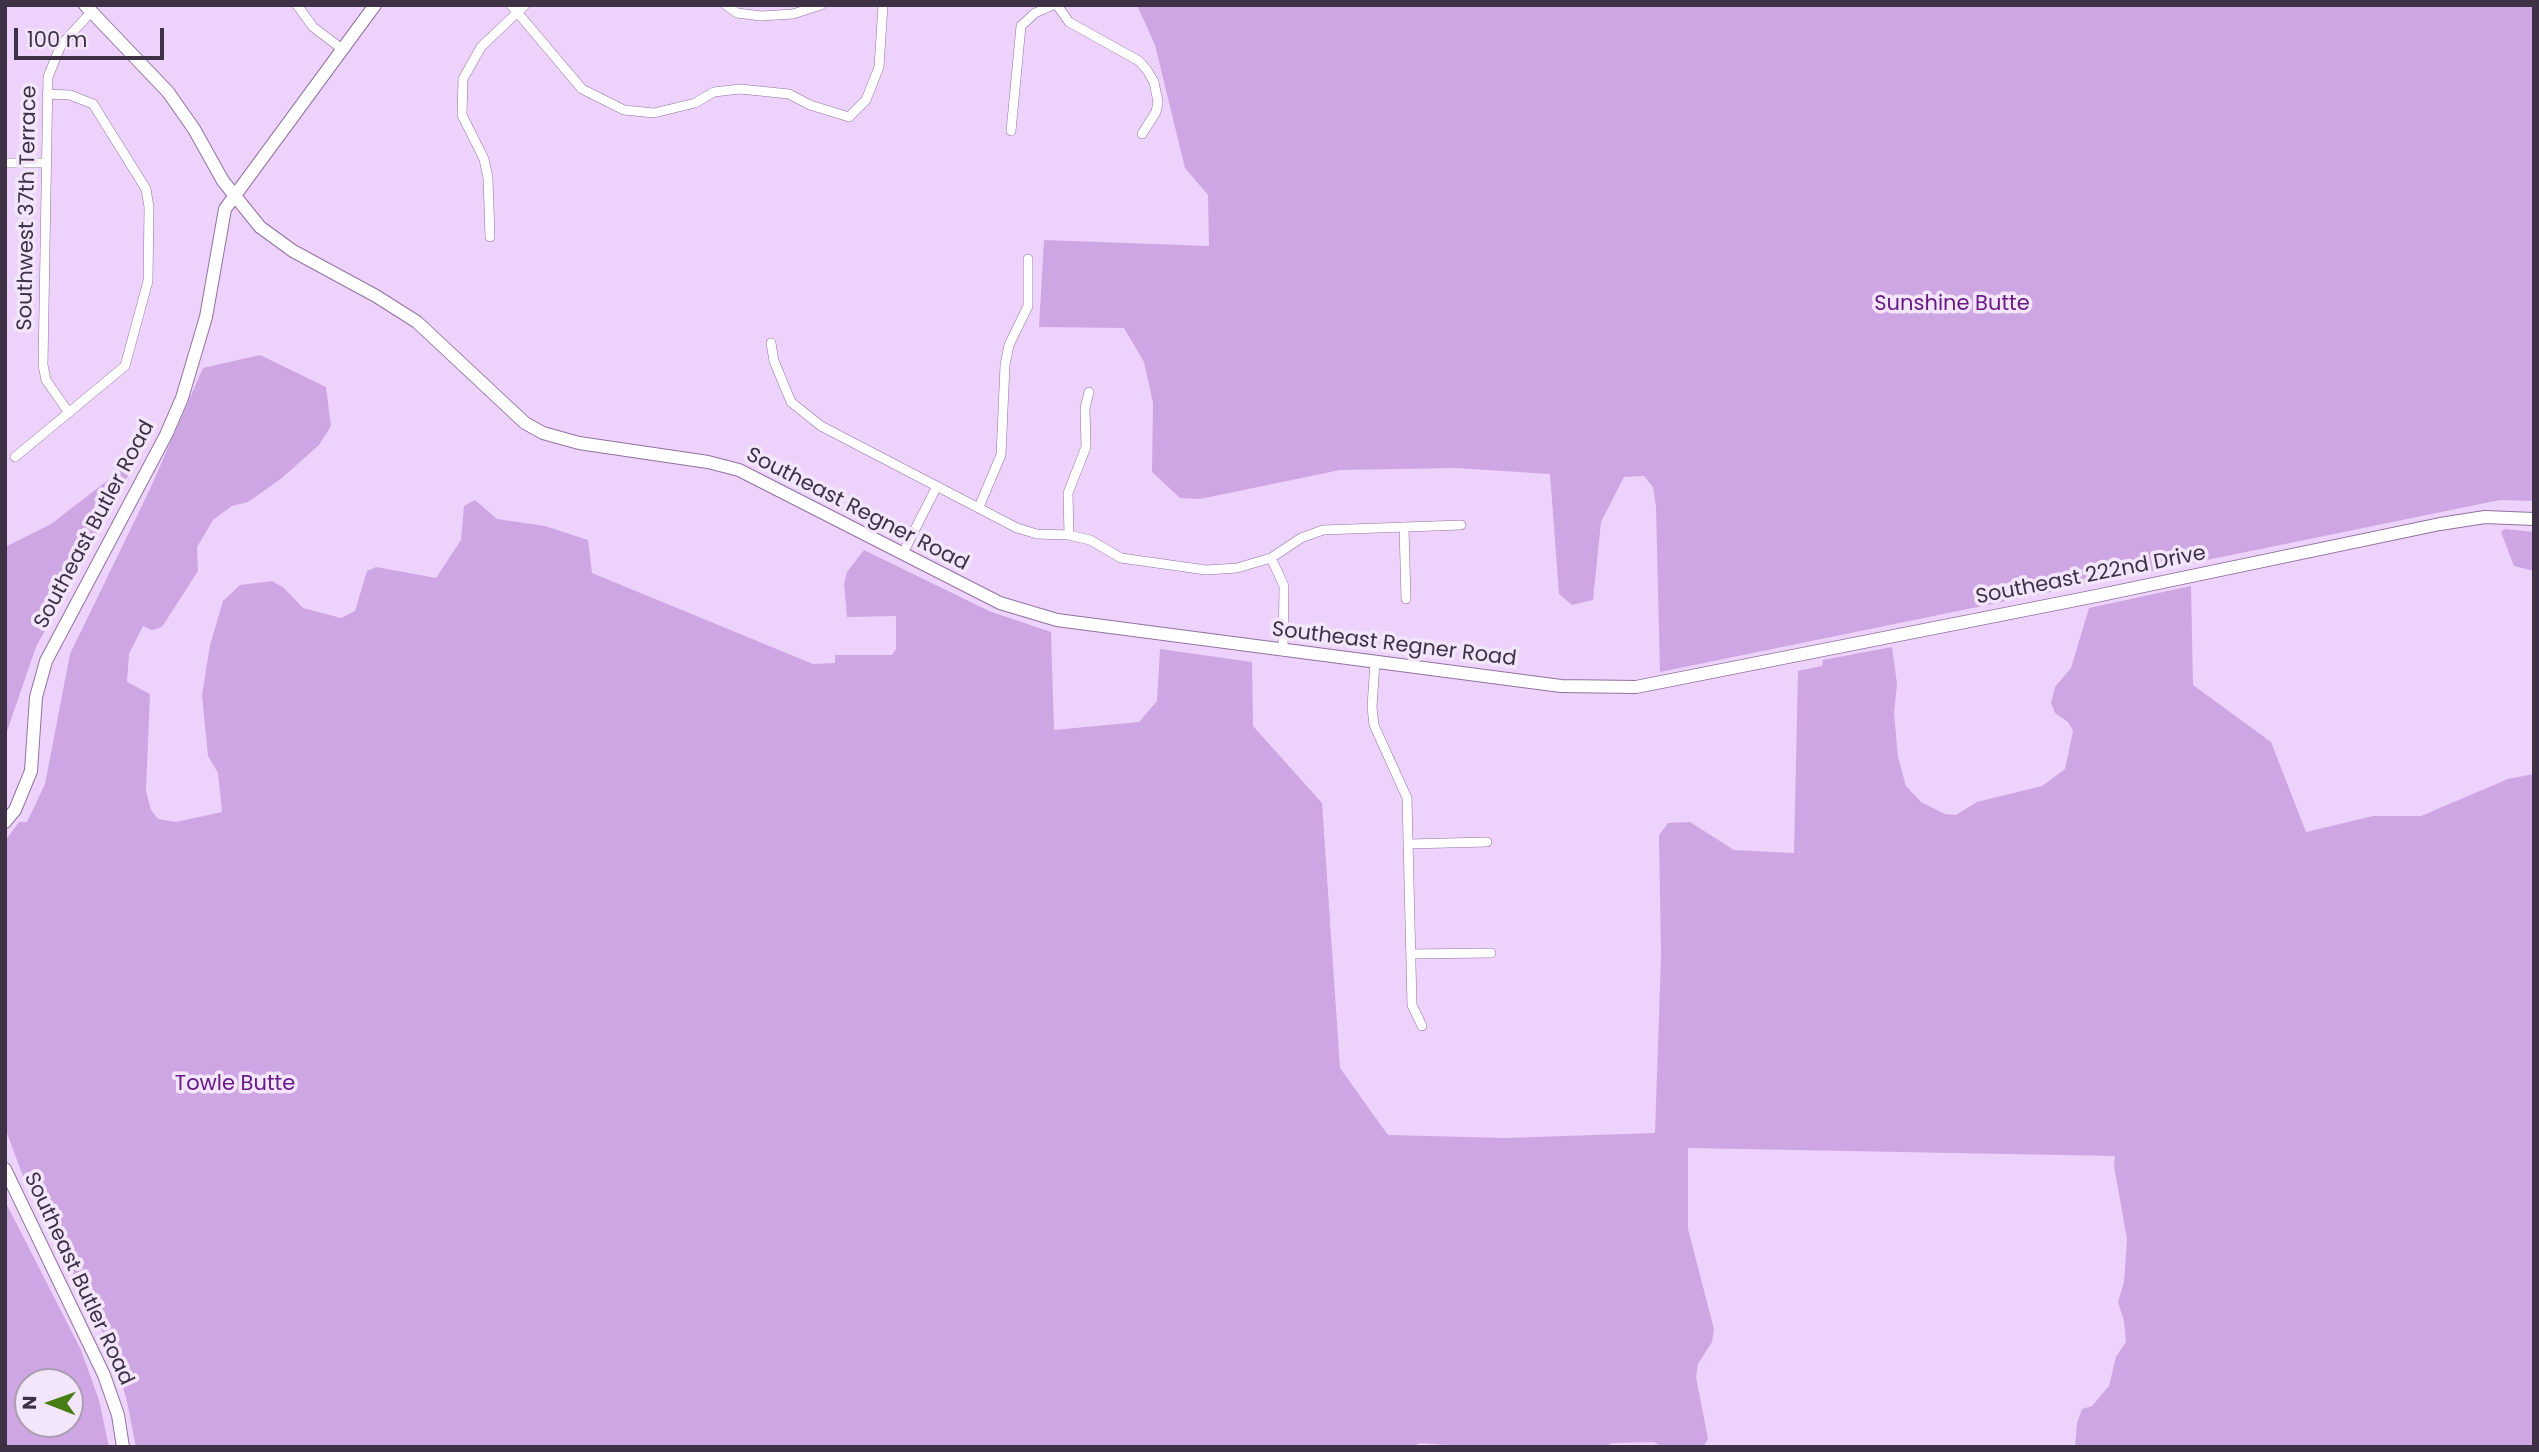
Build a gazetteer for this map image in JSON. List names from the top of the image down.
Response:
{
  "streets": {
    "main road": ["Southeast Regner Road", "Southeast Butler Road", "Southeast 222nd Drive"],
    "street": ["Southwest 37th Terrace"]
  },
  "crossings": [
    ["Southwest 37th Terrace", "Southeast Regner Road"],
    ["Southeast Regner Road", "Southeast Butler Road"],
    ["Southeast Regner Road", "Southeast 222nd Drive"]
  ],
  "parks": ["Sunshine Butte", "Towle Butte"],
  "scale_bar": "100 m",
  "north": "left"
}
